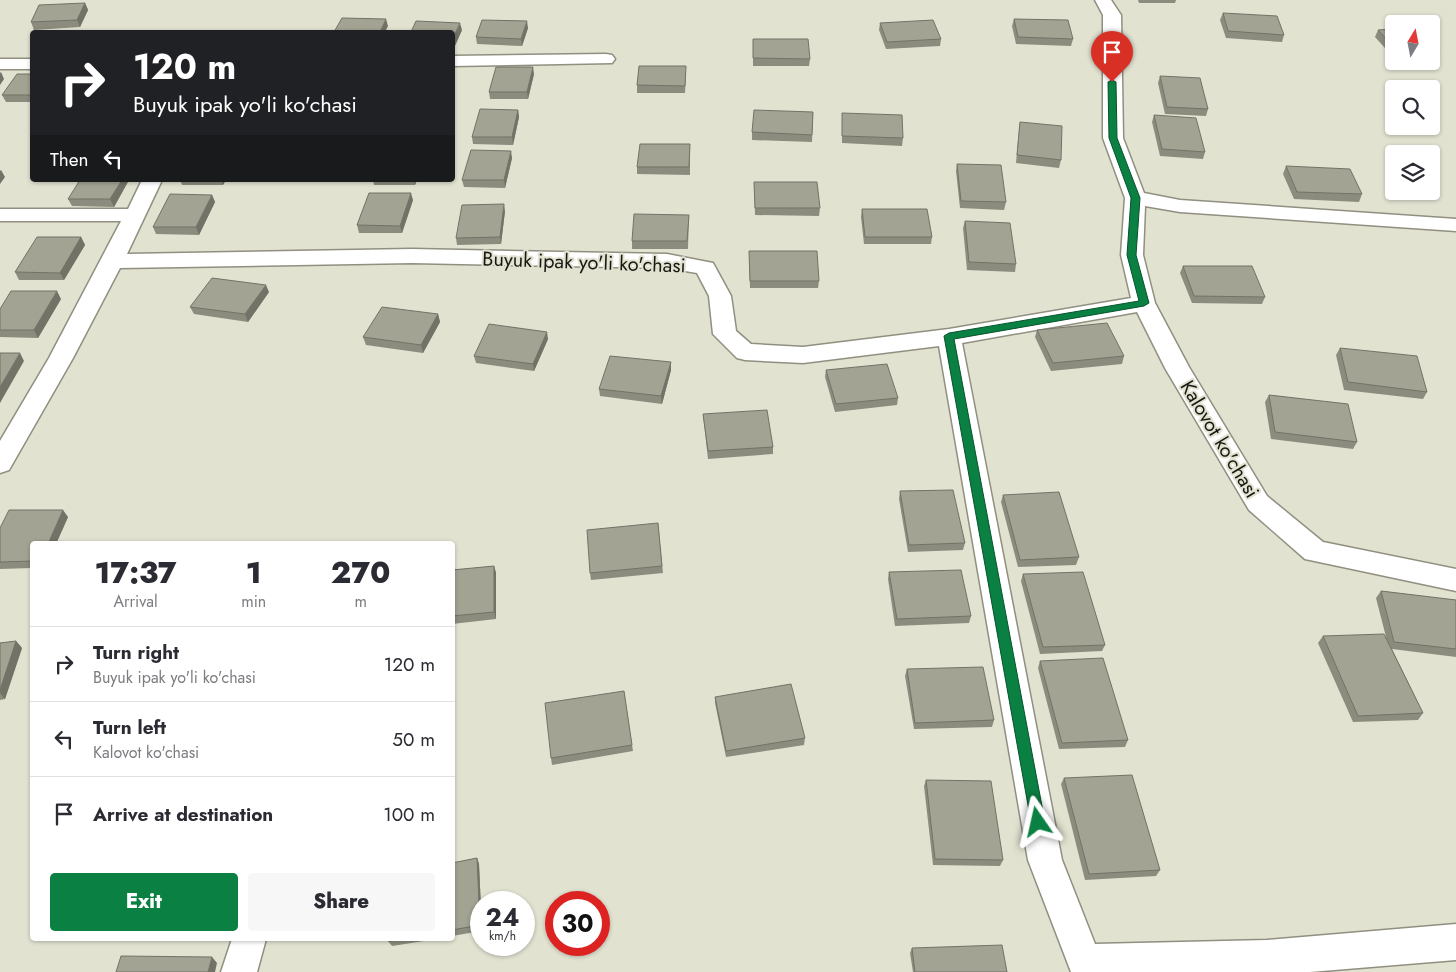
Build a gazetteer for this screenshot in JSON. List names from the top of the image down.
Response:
{
  "streets": {
    "street": ["Buyuk ipak yo'li ko'chasi", "Kalovot ko'chasi"]
  },
  "crossings": [
    ["Buyuk ipak yo'li ko'chasi", "Kalovot ko'chasi"]
  ],
  "north": "top",
  "page": {
    "turn": ["120 m", "Buyuk ipak yo'li ko'chasi"],
    "then": "Then",
    "eta": [
      "17:37",
      "Arrival",
      "1",
      "min",
      "270",
      "m"
    ],
    "list": [
      {
        "name": "Turn right",
        "note": "Buyuk ipak yo'li ko'chasi",
        "value": "120 m"
      },
      {
        "name": "Turn left",
        "note": "Kalovot ko'chasi",
        "value": "50 m"
      },
      {
        "name": "Arrive at destination",
        "value": "100 m"
      }
    ],
    "buttons": ["Exit", "Share"],
    "speed": "24 km/h",
    "limit": "30"
  }
}
